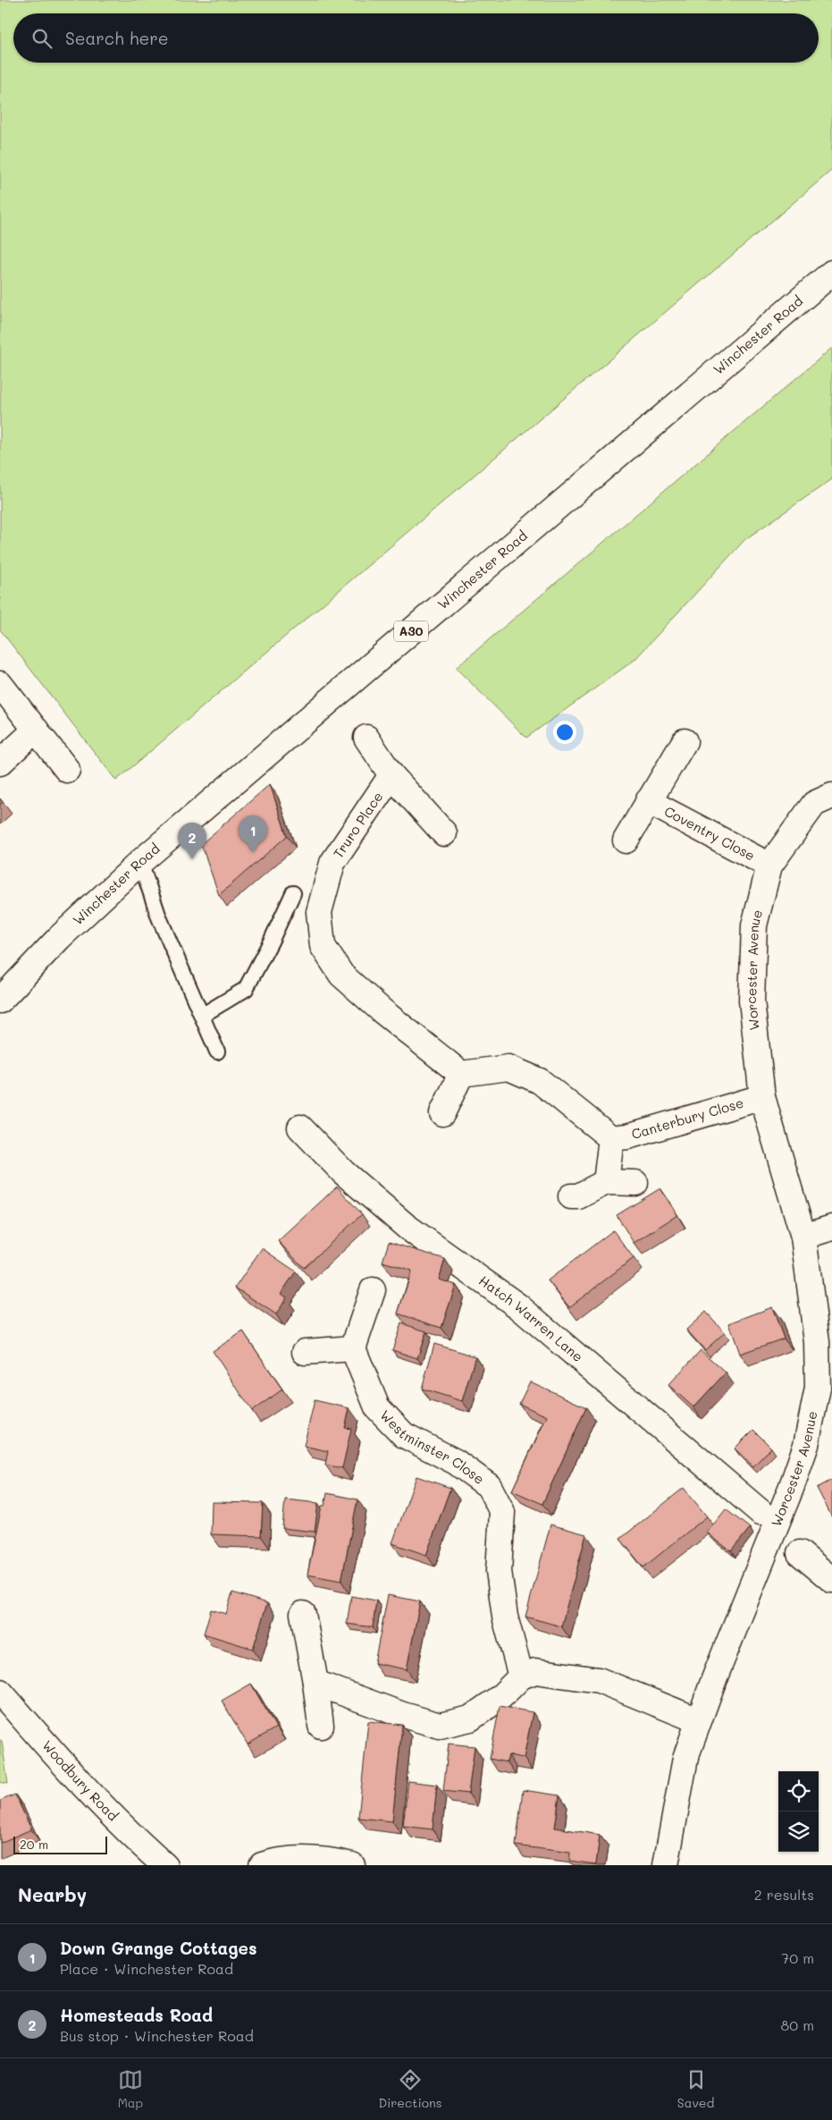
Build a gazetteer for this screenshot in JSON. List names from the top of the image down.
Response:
{
  "streets": {
    "street": [
      "Winchester Road",
      "A30",
      "Truro Place",
      "Coventry Close",
      "Worcester Avenue",
      "Canterbury Close",
      "Hatch Warren Lane",
      "Westminster Close",
      "Woodbury Road"
    ]
  },
  "crossings": [
    ["Truro Place", "Canterbury Close"],
    ["Coventry Close", "Worcester Avenue"],
    ["Worcester Avenue", "Canterbury Close"]
  ],
  "scale_bar": "20 m",
  "page": {
    "search": "Search here",
    "pins": ["1", "2"],
    "scale": "20 m",
    "heading": ["Nearby", "2 results"],
    "list": [
      {
        "mark": "1",
        "name": "Down Grange Cottages",
        "note": "Place · Winchester Road",
        "value": "70 m"
      },
      {
        "mark": "2",
        "name": "Homesteads Road",
        "note": "Bus stop · Winchester Road",
        "value": "80 m"
      }
    ],
    "nav": ["Map", "Directions", "Saved"]
  }
}
